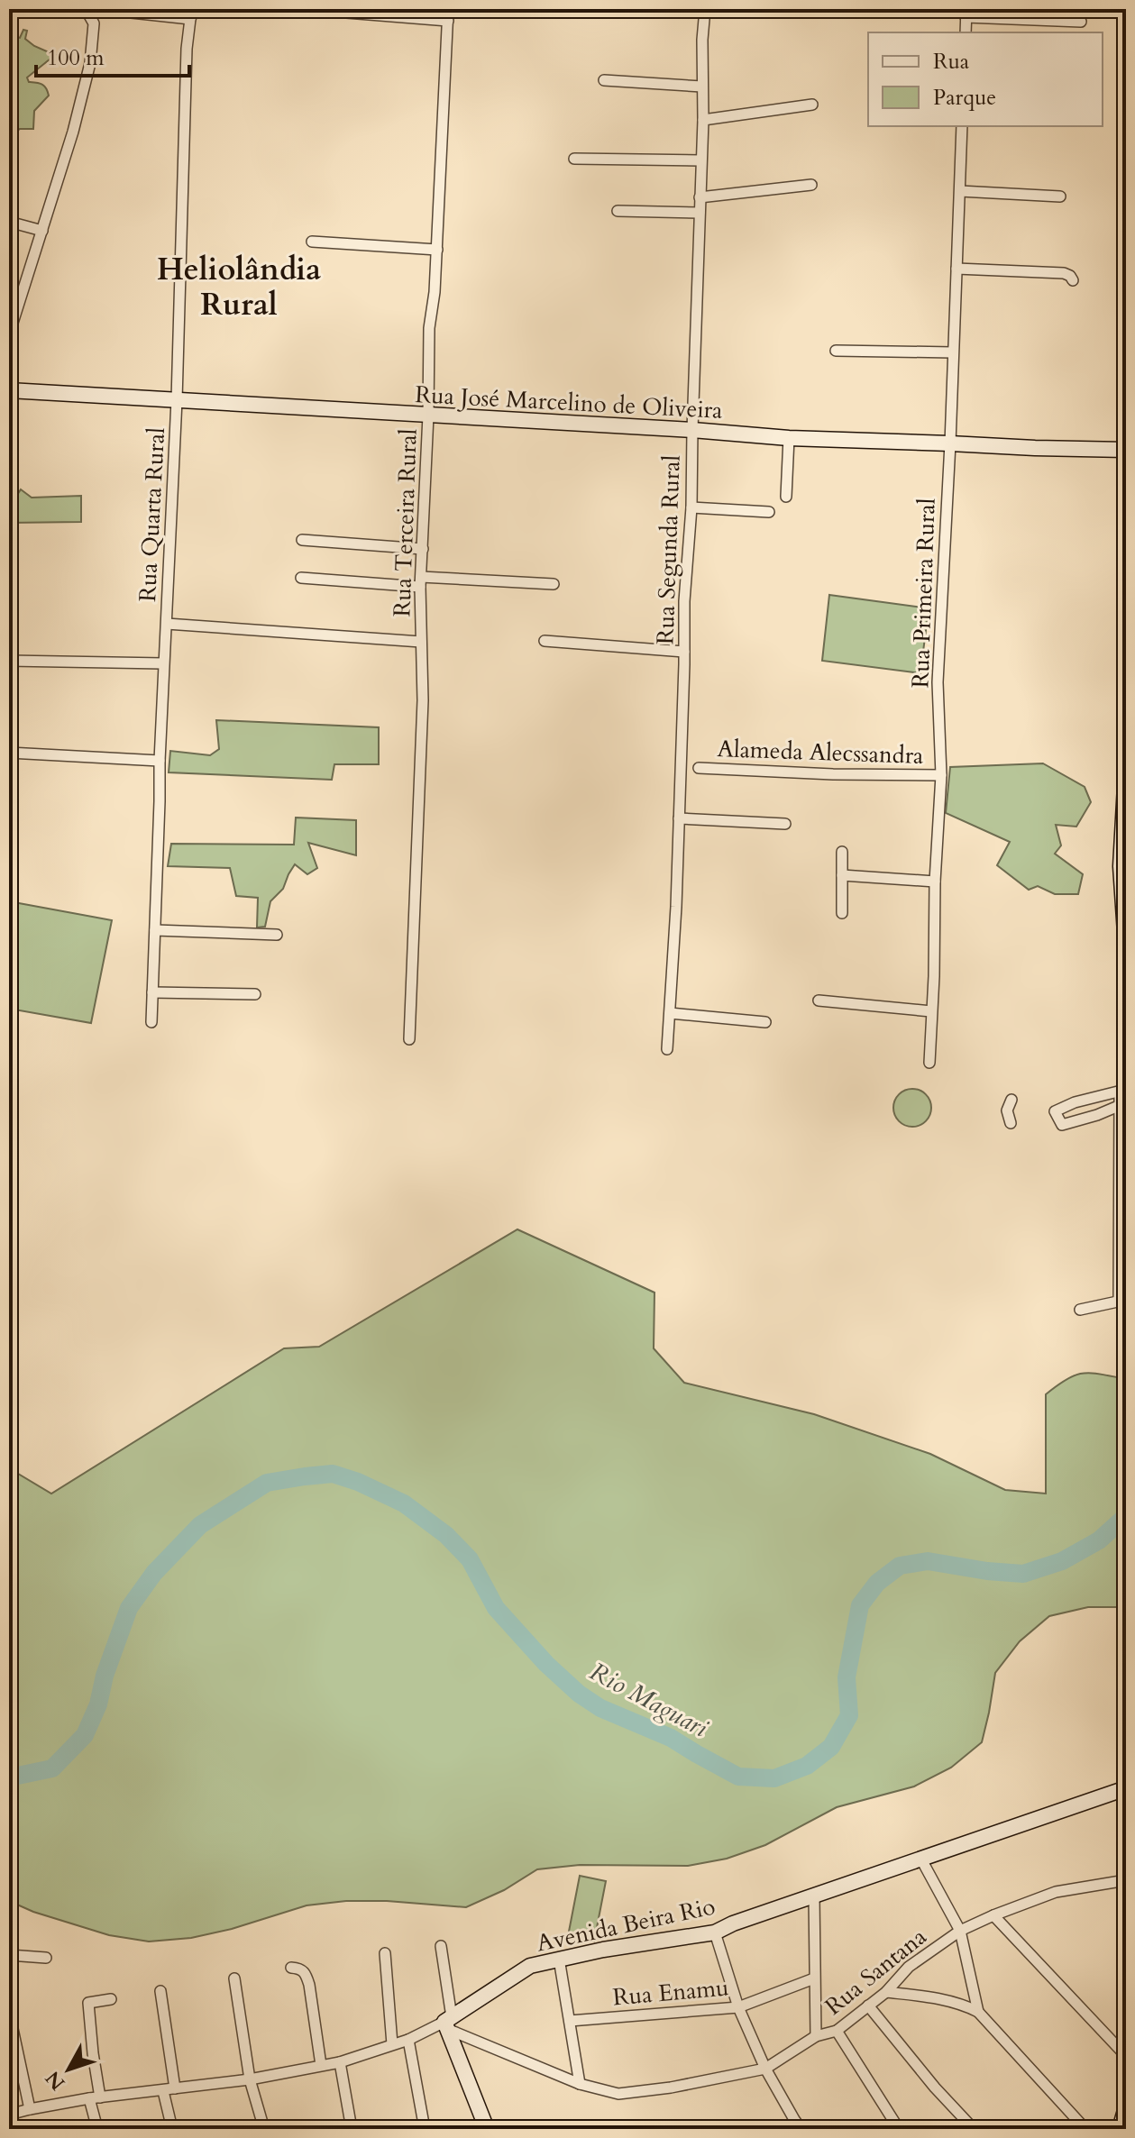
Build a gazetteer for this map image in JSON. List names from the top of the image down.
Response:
{
  "streets": {
    "street": [
      "Rua José Marcelino de Oliveira",
      "Rua Quarta Rural",
      "Rua Terceira Rural",
      "Rua Segunda Rural",
      "Rua Primeira Rural",
      "Alameda Alecssandra",
      "Avenida Beira Rio",
      "Rua Santana",
      "Rua Enamu"
    ]
  },
  "crossings": [
    ["Rua José Marcelino de Oliveira", "Rua Quarta Rural"],
    ["Rua José Marcelino de Oliveira", "Rua Terceira Rural"],
    ["Rua José Marcelino de Oliveira", "Rua Segunda Rural"],
    ["Rua José Marcelino de Oliveira", "Rua Primeira Rural"],
    ["Rua Primeira Rural", "Alameda Alecssandra"],
    ["Avenida Beira Rio", "Rua Santana"]
  ],
  "districts": ["Heliolândia Rural"],
  "water": ["Rio Maguari"],
  "legend": ["Rua", "Parque"],
  "scale_bar": "100 m",
  "north": "bottom left"
}
